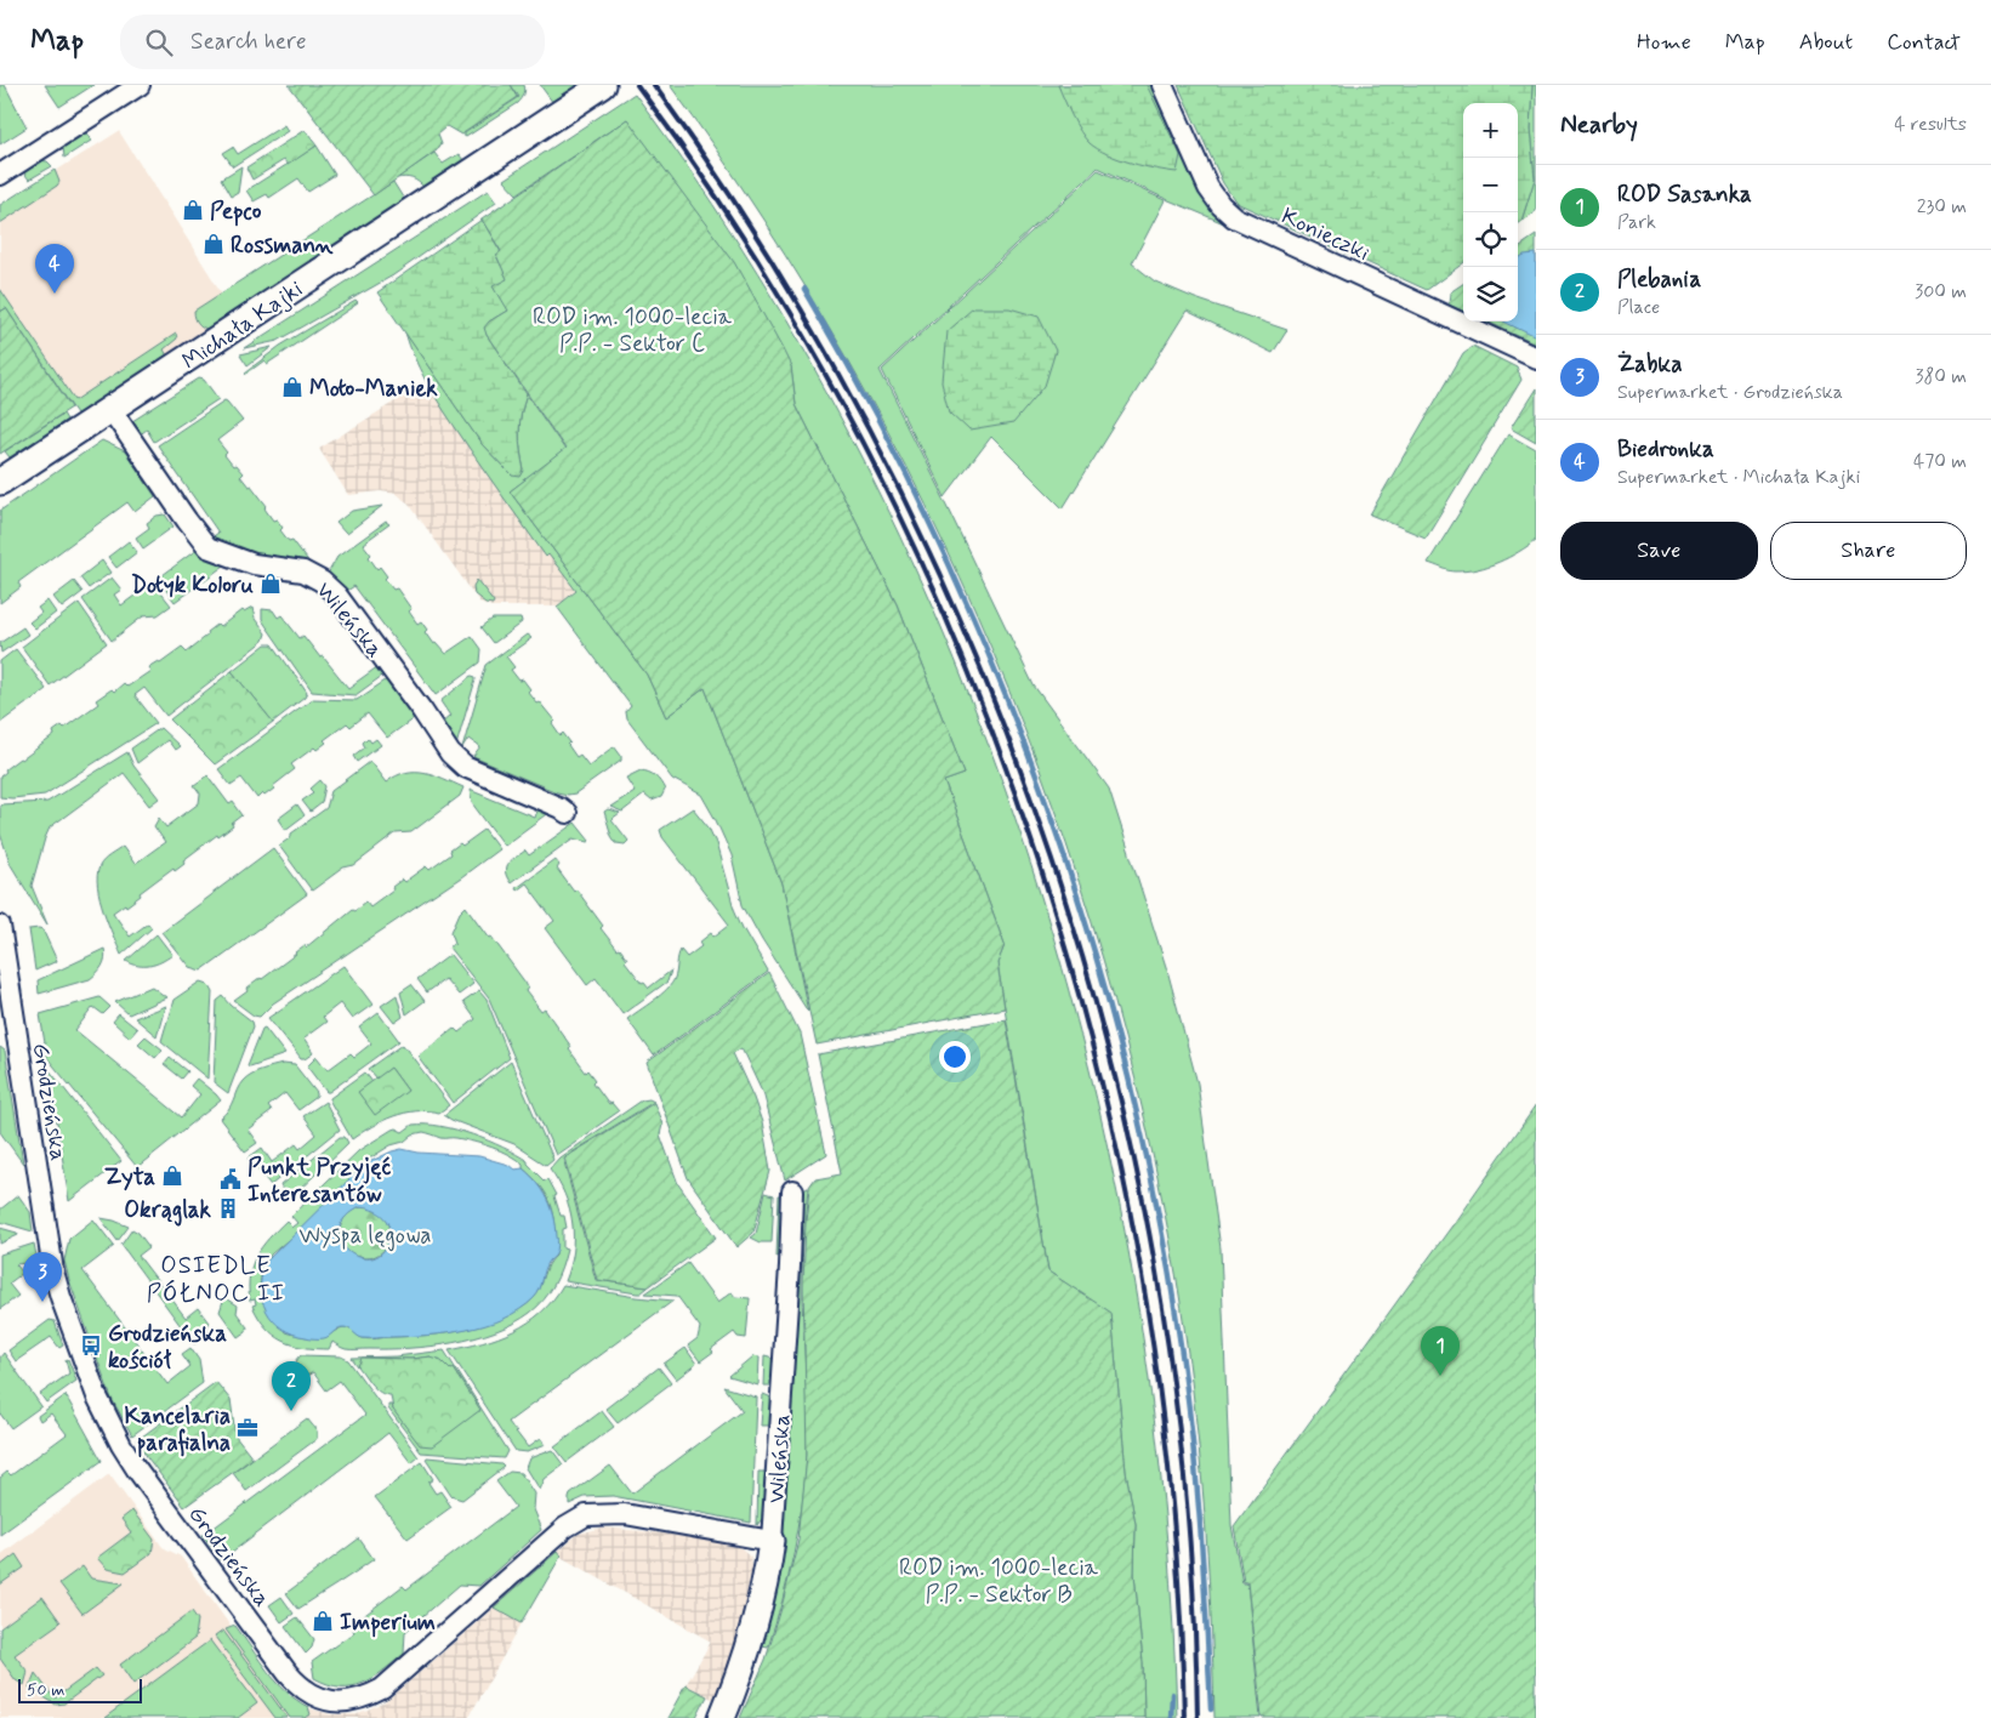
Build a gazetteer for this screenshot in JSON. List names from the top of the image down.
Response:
{
  "streets": {
    "street": [
      "Konieczki",
      "Michała Kajki",
      "Wileńska",
      "Grodzieńska"
    ]
  },
  "crossings": [
    ["Michała Kajki", "Wileńska"],
    ["Wileńska", "Grodzieńska"]
  ],
  "districts": ["OSIEDLE PÓŁNOC II"],
  "parks": ["ROD im. 1000-lecia P.P. - Sektor C", "Wyspa lęgowa", "ROD im. 1000-lecia P.P. - Sektor B"],
  "places": {
    "shop": [
      "Pepco",
      "Rossmann",
      "Moto-Maniek",
      "Dotyk Koloru",
      "Zyta",
      "Imperium"
    ],
    "public building": ["Punkt Przyjęć Interesantów"],
    "building": ["Okrąglak"],
    "bus stop": ["Grodzieńska kościół"],
    "office": ["Kancelaria parafialna"]
  },
  "scale_bar": "50 m",
  "page": {
    "header": "Map",
    "search": "Search here",
    "nav": [
      "Home",
      "Map",
      "About",
      "Contact"
    ],
    "heading": ["Nearby", "4 results"],
    "map_buttons": ["+", "−"],
    "list": [
      {
        "mark": "1",
        "name": "ROD Sasanka",
        "note": "Park",
        "value": "230 m"
      },
      {
        "mark": "2",
        "name": "Plebania",
        "note": "Place",
        "value": "300 m"
      },
      {
        "mark": "3",
        "name": "Żabka",
        "note": "Supermarket · Grodzieńska",
        "value": "380 m"
      },
      {
        "mark": "4",
        "name": "Biedronka",
        "note": "Supermarket · Michała Kajki",
        "value": "470 m"
      }
    ],
    "pins": [
      "4",
      "3",
      "1",
      "2"
    ],
    "buttons": ["Save", "Share"],
    "scale": "50 m"
  }
}
